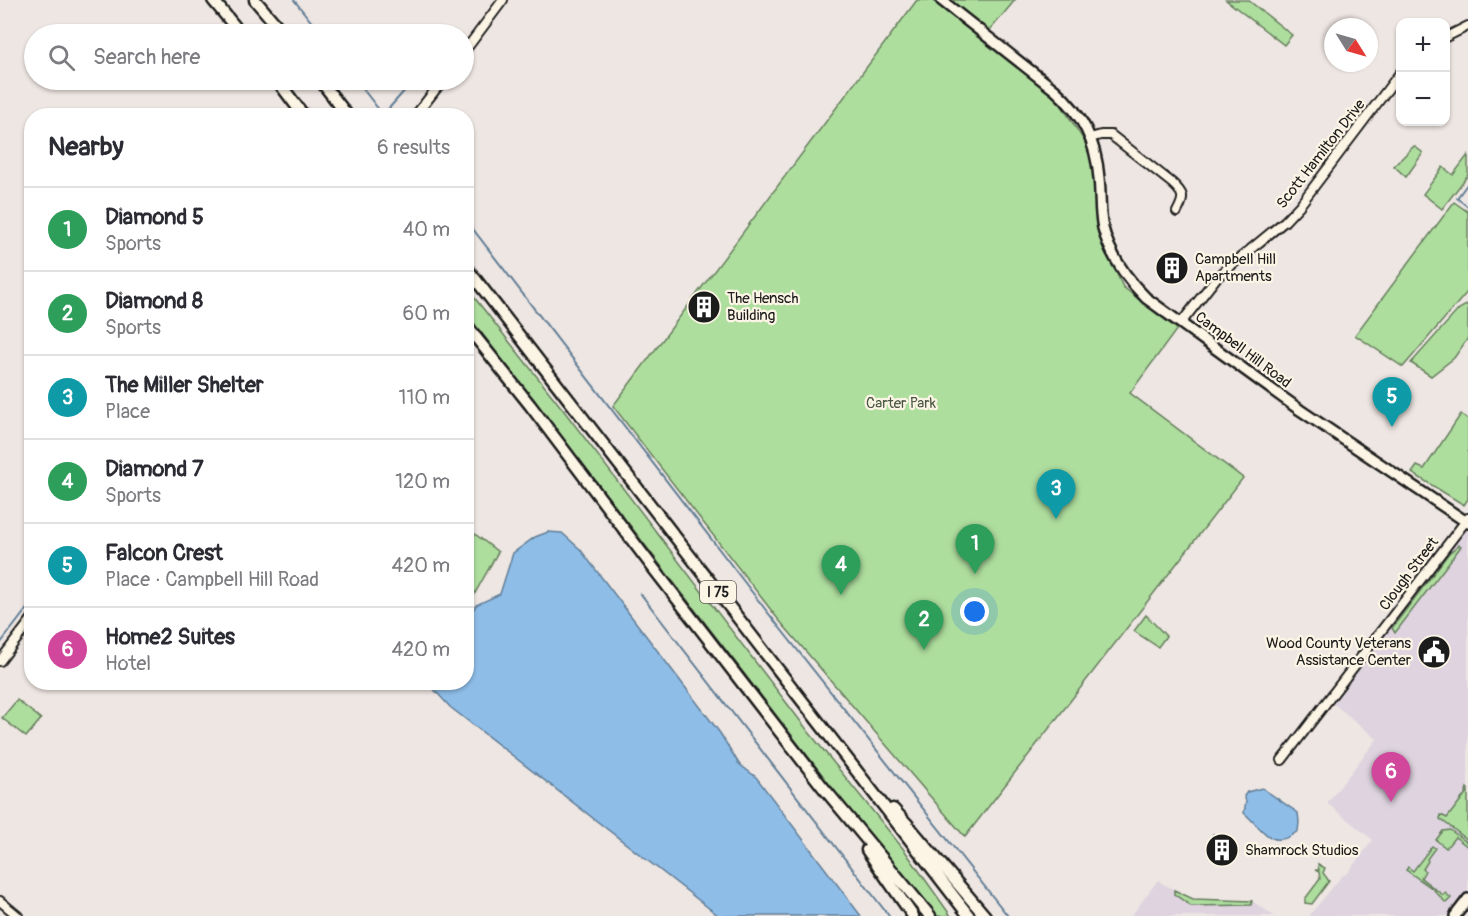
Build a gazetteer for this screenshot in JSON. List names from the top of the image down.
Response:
{
  "streets": {
    "highway": ["I 75"],
    "main road": ["Campbell Hill Road"],
    "street": ["Scott Hamilton Drive", "Clough Street"]
  },
  "crossings": [
    ["Scott Hamilton Drive", "Campbell Hill Road"],
    ["Campbell Hill Road", "Clough Street"]
  ],
  "parks": ["Carter Park"],
  "places": {
    "building": ["Campbell Hill Apartments", "The Hensch Building", "Shamrock Studios"],
    "public building": ["Wood County Veterans Assistance Center"]
  },
  "north": "bottom right",
  "page": {
    "map_buttons": ["+", "−"],
    "search": "Search here",
    "heading": ["Nearby", "6 results"],
    "list": [
      {
        "mark": "1",
        "name": "Diamond 5",
        "note": "Sports",
        "value": "40 m"
      },
      {
        "mark": "2",
        "name": "Diamond 8",
        "note": "Sports",
        "value": "60 m"
      },
      {
        "mark": "3",
        "name": "The Miller Shelter",
        "note": "Place",
        "value": "110 m"
      },
      {
        "mark": "4",
        "name": "Diamond 7",
        "note": "Sports",
        "value": "120 m"
      },
      {
        "mark": "5",
        "name": "Falcon Crest",
        "note": "Place · Campbell Hill Road",
        "value": "420 m"
      },
      {
        "mark": "6",
        "name": "Home2 Suites",
        "note": "Hotel",
        "value": "420 m"
      }
    ],
    "pins": [
      "5",
      "3",
      "1",
      "4",
      "2",
      "6"
    ]
  }
}
